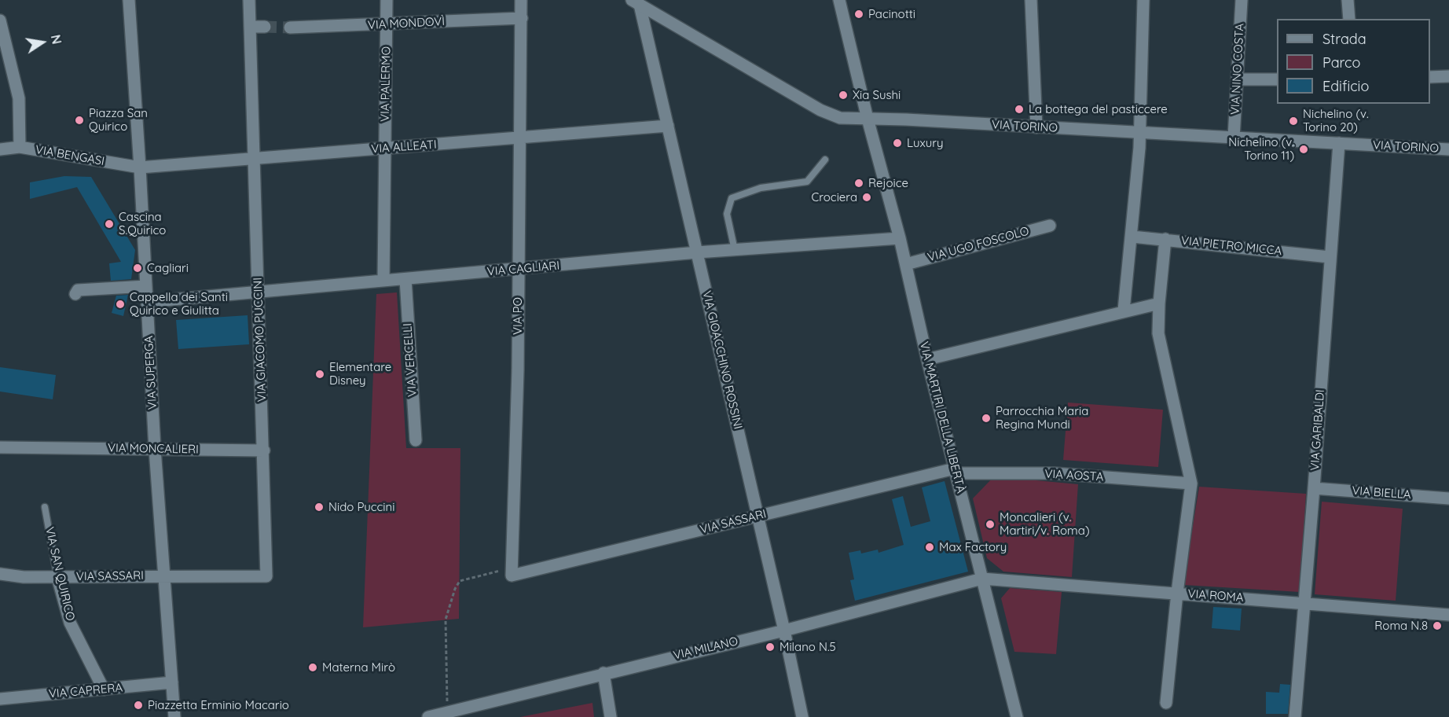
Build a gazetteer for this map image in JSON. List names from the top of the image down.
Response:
{
  "streets": {
    "street": [
      "VIA MONDOVÌ",
      "VIA NINO COSTA",
      "VIA PALERMO",
      "VIA TORINO",
      "VIA ALLEATI",
      "VIA BENGASI",
      "VIA UGO FOSCOLO",
      "VIA PIETRO MICCA",
      "VIA CAGLIARI",
      "VIA PO",
      "VIA GIACOMO PUCCINI",
      "VIA VERCELLI",
      "VIA GIOACCHINO ROSSINI",
      "VIA SUPERGA",
      "VIA MARTIRI DELLA LIBERTÀ",
      "VIA GARIBALDI",
      "VIA MONCALIERI",
      "VIA AOSTA",
      "VIA BIELLA",
      "VIA SASSARI",
      "VIA SAN QUIRICO",
      "VIA ROMA",
      "VIA MILANO",
      "VIA CAPRERA"
    ]
  },
  "crossings": [
    ["VIA MONDOVÌ", "VIA PALERMO"],
    ["VIA MONDOVÌ", "VIA PO"],
    ["VIA NINO COSTA", "VIA TORINO"],
    ["VIA PALERMO", "VIA ALLEATI"],
    ["VIA PALERMO", "VIA CAGLIARI"],
    ["VIA TORINO", "VIA GIOACCHINO ROSSINI"],
    ["VIA TORINO", "VIA MARTIRI DELLA LIBERTÀ"],
    ["VIA TORINO", "VIA GARIBALDI"],
    ["VIA ALLEATI", "VIA BENGASI"],
    ["VIA ALLEATI", "VIA PO"],
    ["VIA ALLEATI", "VIA GIACOMO PUCCINI"],
    ["VIA ALLEATI", "VIA GIOACCHINO ROSSINI"],
    ["VIA ALLEATI", "VIA SUPERGA"],
    ["VIA BENGASI", "VIA SUPERGA"],
    ["VIA UGO FOSCOLO", "VIA MARTIRI DELLA LIBERTÀ"],
    ["VIA PIETRO MICCA", "VIA GARIBALDI"],
    ["VIA CAGLIARI", "VIA PO"],
    ["VIA CAGLIARI", "VIA GIACOMO PUCCINI"],
    ["VIA CAGLIARI", "VIA VERCELLI"],
    ["VIA CAGLIARI", "VIA GIOACCHINO ROSSINI"],
    ["VIA CAGLIARI", "VIA SUPERGA"],
    ["VIA CAGLIARI", "VIA MARTIRI DELLA LIBERTÀ"],
    ["VIA PO", "VIA SASSARI"],
    ["VIA GIACOMO PUCCINI", "VIA SUPERGA"],
    ["VIA GIACOMO PUCCINI", "VIA MONCALIERI"],
    ["VIA GIACOMO PUCCINI", "VIA SASSARI"],
    ["VIA GIOACCHINO ROSSINI", "VIA SASSARI"],
    ["VIA GIOACCHINO ROSSINI", "VIA MILANO"],
    ["VIA SUPERGA", "VIA MONCALIERI"],
    ["VIA SUPERGA", "VIA SASSARI"],
    ["VIA SUPERGA", "VIA CAPRERA"],
    ["VIA MARTIRI DELLA LIBERTÀ", "VIA AOSTA"],
    ["VIA MARTIRI DELLA LIBERTÀ", "VIA SASSARI"],
    ["VIA MARTIRI DELLA LIBERTÀ", "VIA ROMA"],
    ["VIA MARTIRI DELLA LIBERTÀ", "VIA MILANO"],
    ["VIA GARIBALDI", "VIA BIELLA"],
    ["VIA GARIBALDI", "VIA ROMA"],
    ["VIA AOSTA", "VIA SASSARI"],
    ["VIA SASSARI", "VIA SAN QUIRICO"],
    ["VIA SAN QUIRICO", "VIA CAPRERA"],
    ["VIA ROMA", "VIA MILANO"]
  ],
  "places": [
    "Pacinotti",
    "Xia Sushi",
    "La bottega del pasticcere",
    "Piazza San Quirico",
    "Nichelino (v. Torino 20)",
    "Luxury",
    "Nichelino (v. Torino 11)",
    "Rejoice",
    "Crociera",
    "Cascina S.Quirico",
    "Cagliari",
    "Cappella dei Santi Quirico e Giulitta",
    "Elementare Disney",
    "Parrocchia Maria Regina Mundi",
    "Nido Puccini",
    "Moncalieri (v. Martiri/v. Roma)",
    "Max Factory",
    "Roma N.8",
    "Milano N.5",
    "Materna Mirò",
    "Piazzetta Erminio Macario"
  ],
  "legend": ["Strada", "Parco", "Edificio"],
  "north": "right"
}
